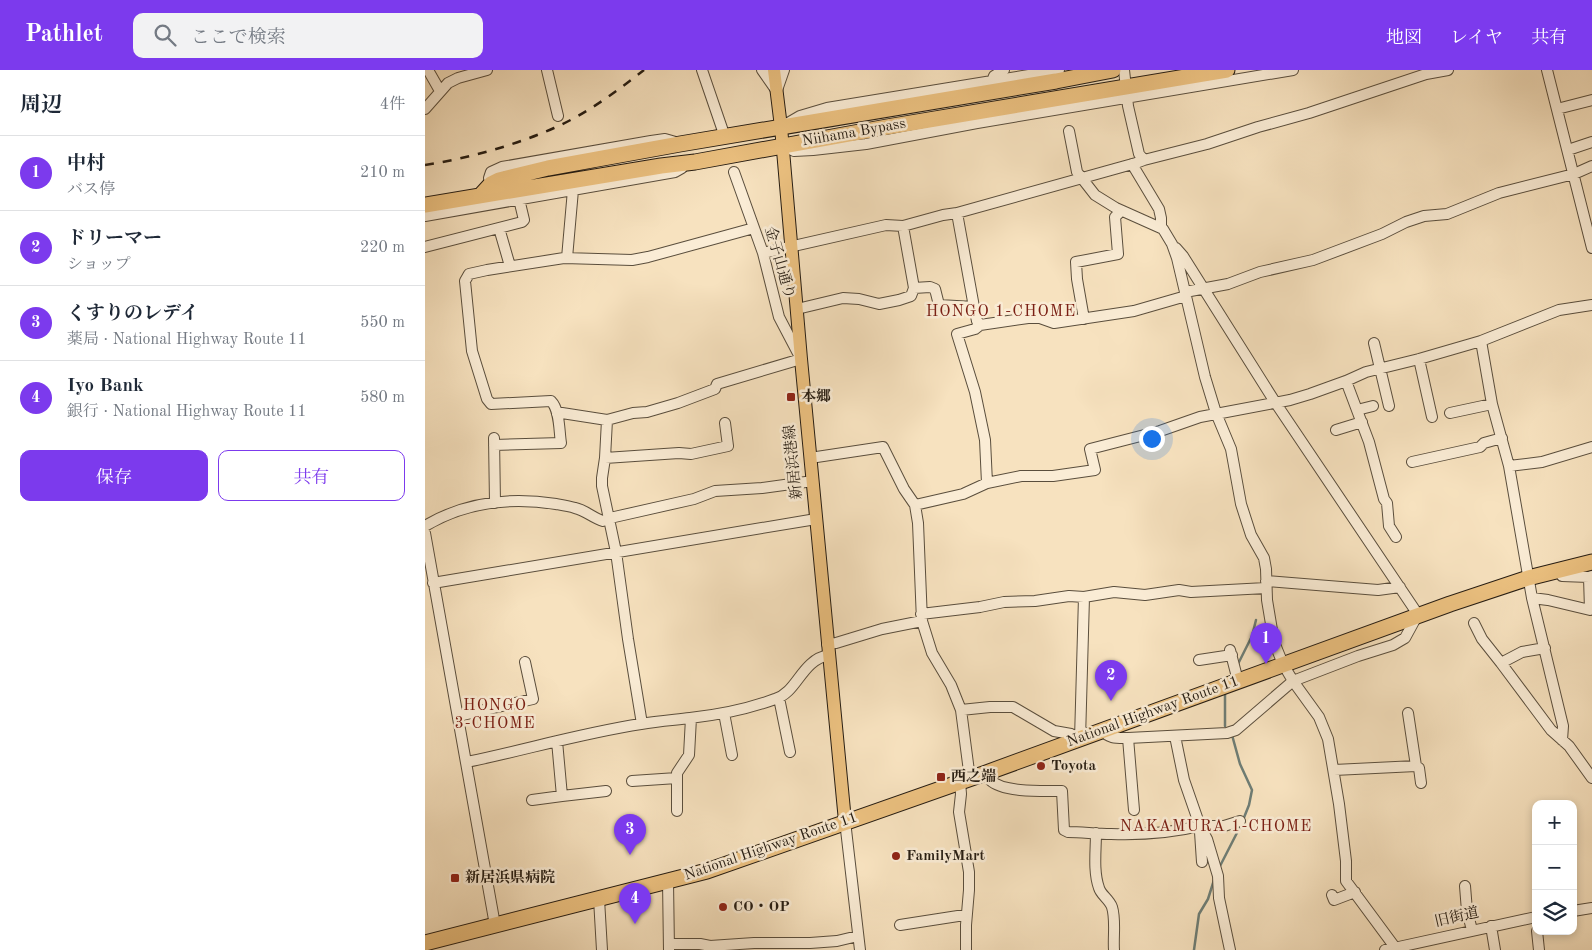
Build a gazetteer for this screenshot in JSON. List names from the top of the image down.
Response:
{
  "streets": {
    "highway": ["Niihama Bypass", "National Highway Route 11"],
    "main road": ["新居浜港線"],
    "street": ["金子山通り", "旧街道"]
  },
  "crossings": [
    ["Niihama Bypass", "新居浜港線"],
    ["金子山通り", "新居浜港線"],
    ["新居浜港線", "National Highway Route 11"]
  ],
  "districts": ["HONGO 1-CHOME", "HONGO 3-CHOME", "NAKAMURA 1-CHOME"],
  "places": {
    "transit": ["本郷", "西之端", "新居浜県病院"],
    "other": ["Toyota", "FamilyMart", "CO・OP"]
  },
  "page": {
    "header": "Pathlet",
    "search": "ここで検索",
    "nav": ["地図", "レイヤ", "共有"],
    "heading": ["周辺", "4件"],
    "list": [
      {
        "mark": "1",
        "name": "中村",
        "note": "バス停",
        "value": "210 m"
      },
      {
        "mark": "2",
        "name": "ドリーマー",
        "note": "ショップ",
        "value": "220 m"
      },
      {
        "mark": "3",
        "name": "くすりのレデイ",
        "note": "薬局 · National Highway Route 11",
        "value": "550 m"
      },
      {
        "mark": "4",
        "name": "Iyo Bank",
        "note": "銀行 · National Highway Route 11",
        "value": "580 m"
      }
    ],
    "buttons": ["保存", "共有"],
    "pins": [
      "1",
      "2",
      "3",
      "4"
    ],
    "map_buttons": ["+", "−"]
  }
}
